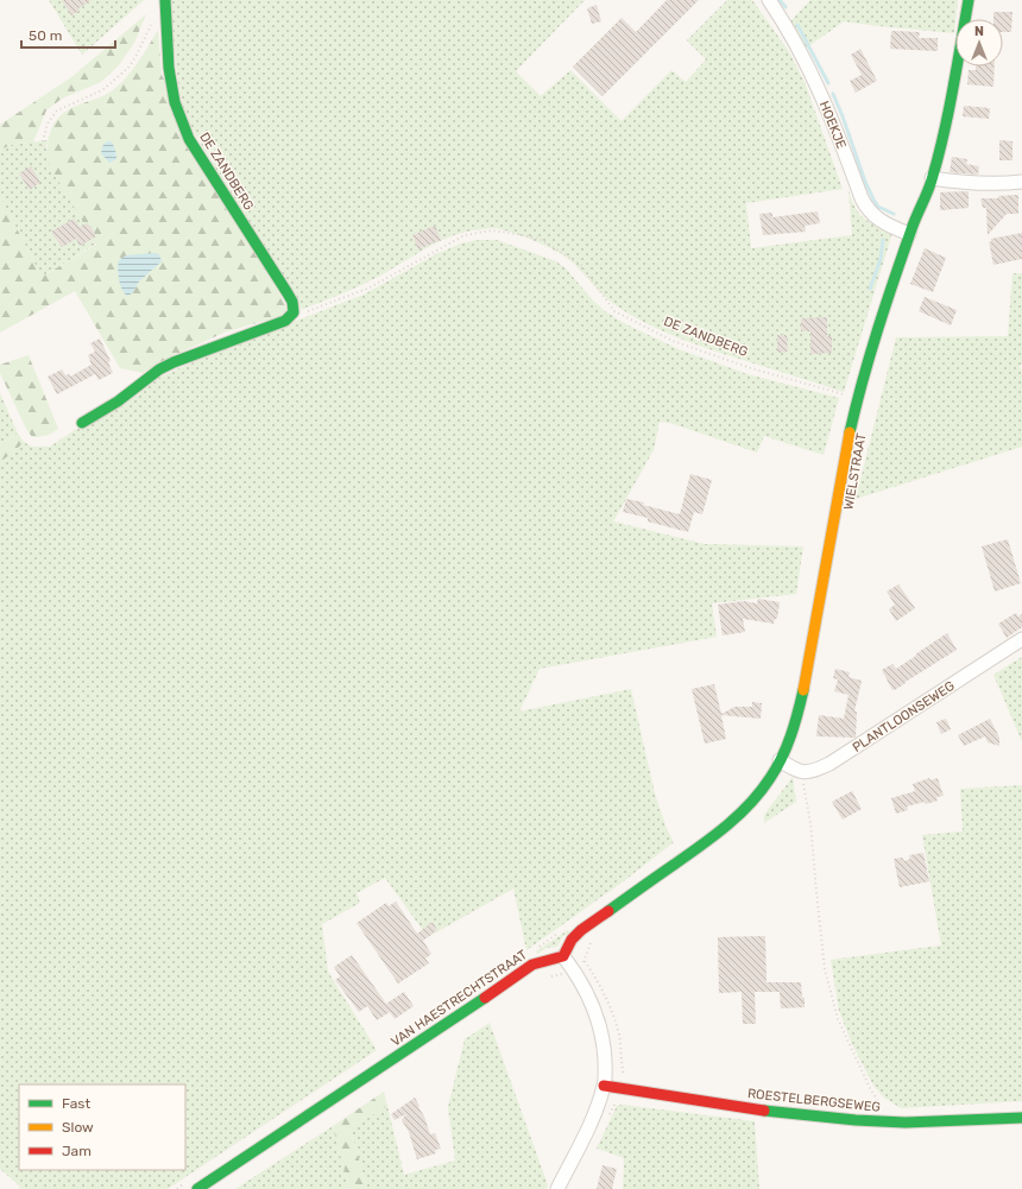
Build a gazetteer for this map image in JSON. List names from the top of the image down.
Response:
{
  "streets": {
    "street": [
      "HOEKJE",
      "DE ZANDBERG",
      "WIELSTRAAT",
      "PLANTLOONSEWEG",
      "VAN HAESTRECHTSTRAAT",
      "ROESTELBERGSEWEG"
    ]
  },
  "crossings": [
    ["HOEKJE", "WIELSTRAAT"]
  ],
  "legend": ["Fast", "Slow", "Jam"],
  "scale_bar": "50 m",
  "north": "top"
}
